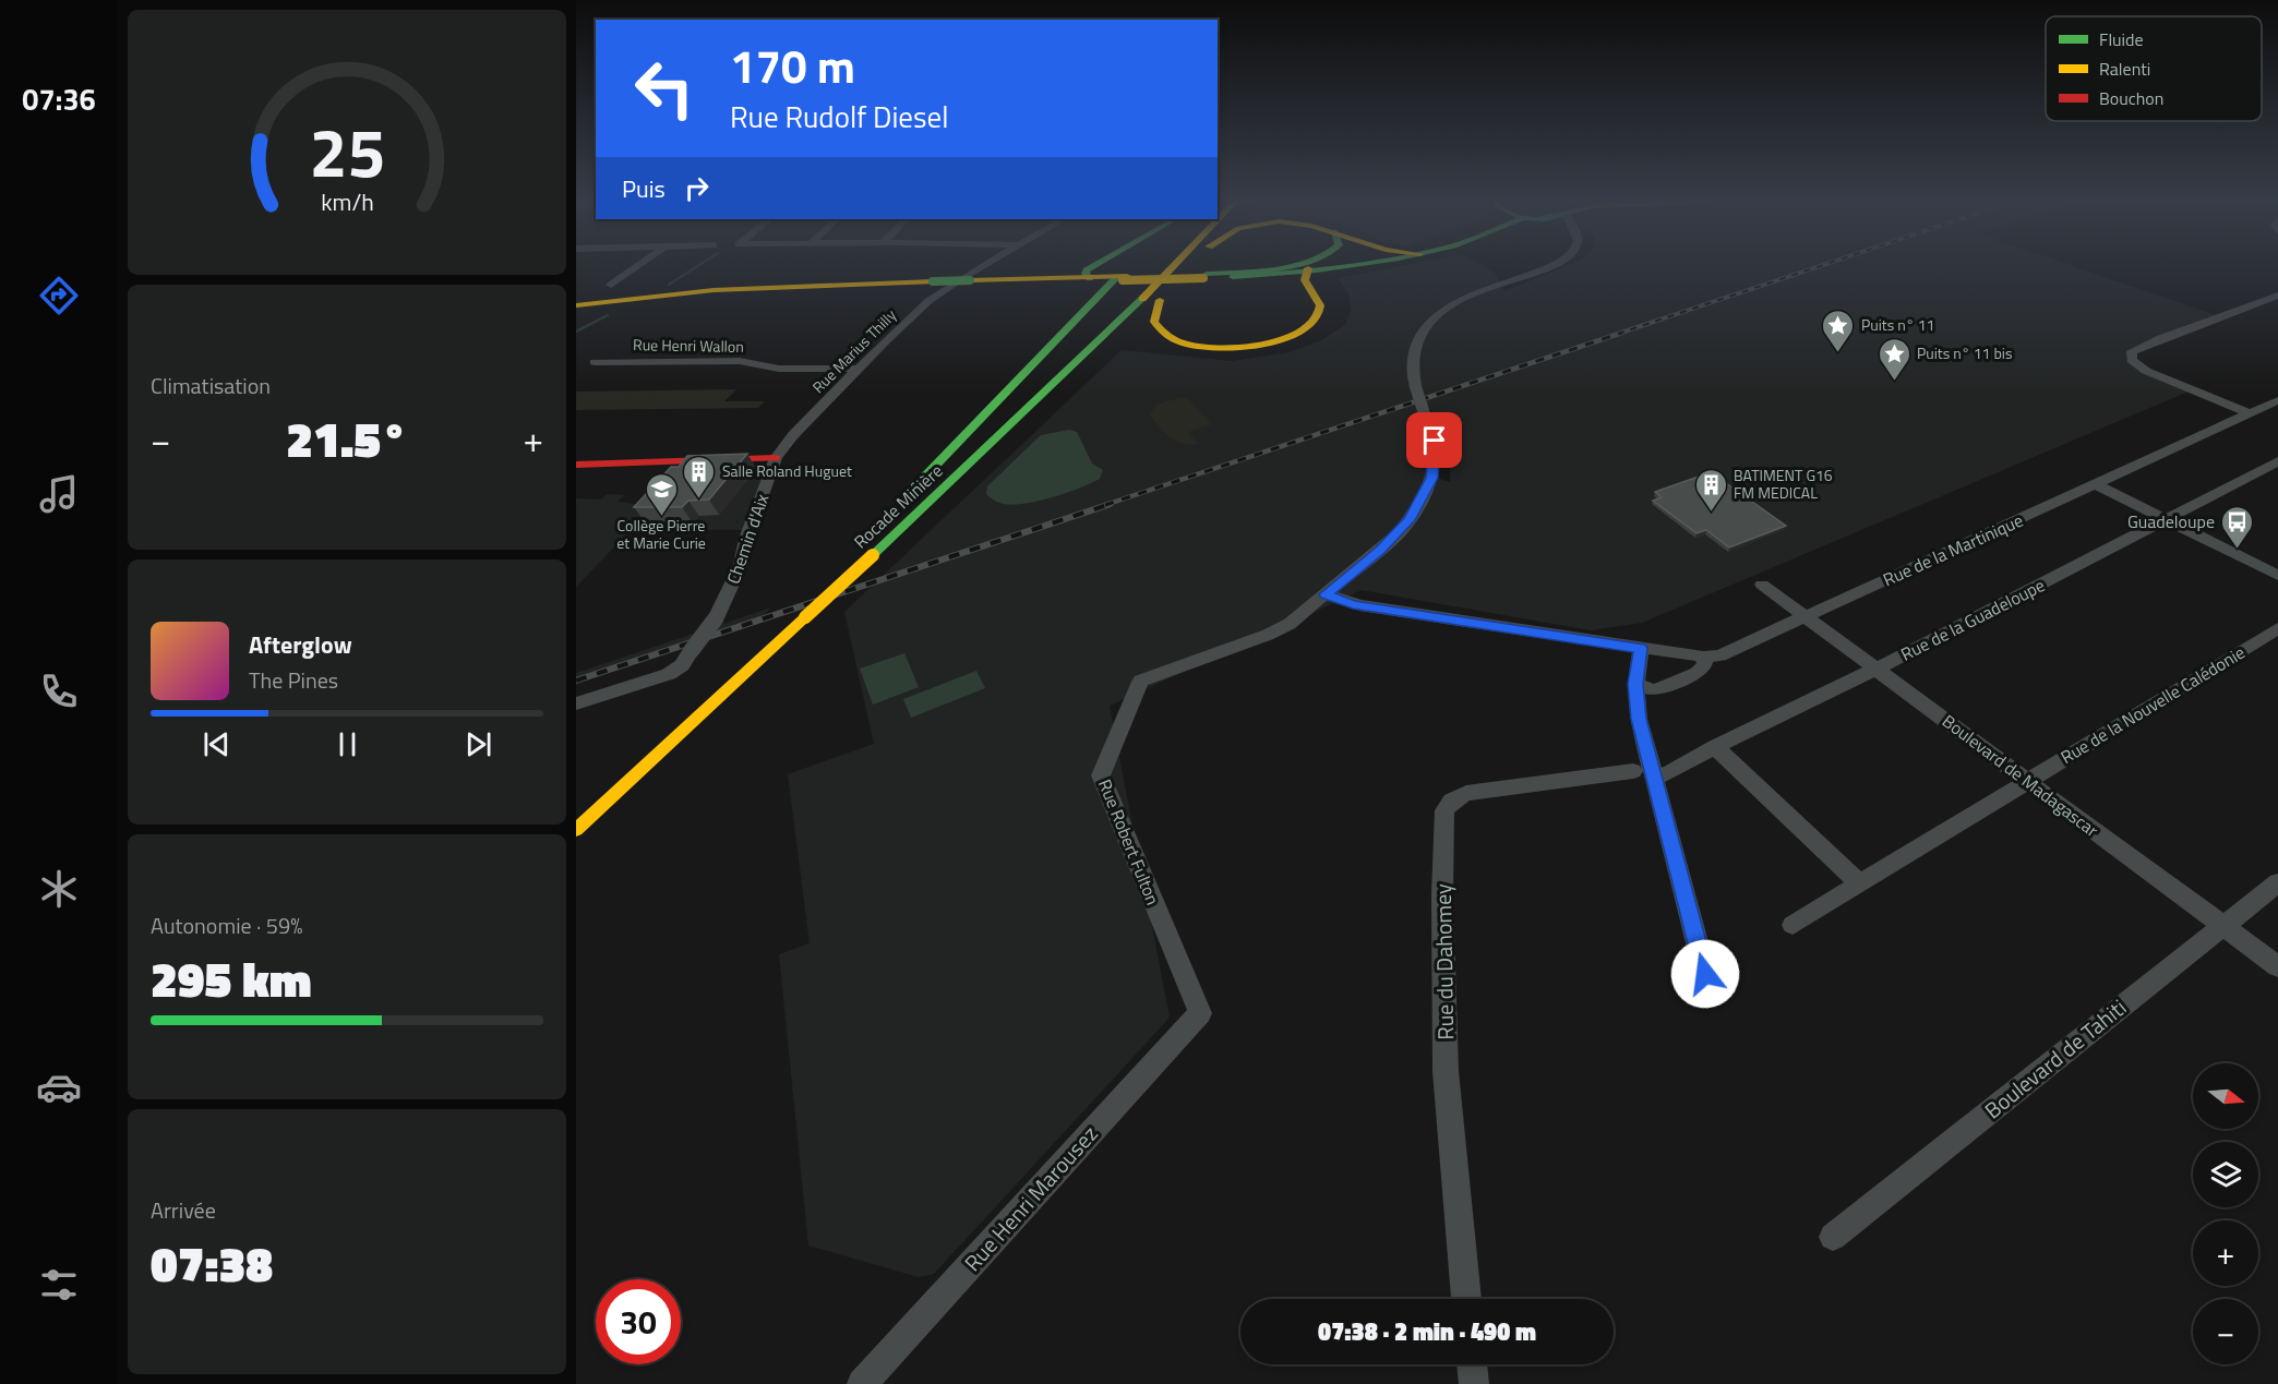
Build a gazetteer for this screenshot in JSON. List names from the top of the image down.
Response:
{
  "streets": {
    "main road": ["Rocade Minière"],
    "street": [
      "Rue Henri Wallon",
      "Rue Marius Thilly",
      "Chemin d'Aix",
      "Rue de la Martinique",
      "Rue de la Guadeloupe",
      "Rue de la Nouvelle Calédonie",
      "Boulevard de Madagascar",
      "Rue Robert Fulton",
      "Rue du Dahomey",
      "Boulevard de Tahiti",
      "Rue Henri Marousez"
    ]
  },
  "crossings": [
    ["Rue Henri Wallon", "Rue Marius Thilly"],
    ["Rue Marius Thilly", "Chemin d'Aix"],
    ["Rue de la Martinique", "Boulevard de Madagascar"],
    ["Rue de la Guadeloupe", "Boulevard de Madagascar"],
    ["Rue de la Nouvelle Calédonie", "Boulevard de Madagascar"],
    ["Boulevard de Madagascar", "Boulevard de Tahiti"],
    ["Rue Robert Fulton", "Rue Henri Marousez"]
  ],
  "places": {
    "place": ["Puits n° 11", "Puits n° 11 bis"],
    "building": ["Salle Roland Huguet", "BATIMENT G16 FM MEDICAL"],
    "school or university": ["Collège Pierre et Marie Curie"],
    "bus stop": ["Guadeloupe"]
  },
  "legend": ["Fluide", "Ralenti", "Bouchon"],
  "north": "right",
  "page": {
    "tabs": "07:36",
    "turn": ["170 m", "Rue Rudolf Diesel"],
    "then": "Puis",
    "tile": [
      "Climatisation",
      ["Autonomie · 59%", "295 km"],
      ["Arrivée", "07:38"]
    ],
    "heat": ["−", "21.5°", "+"],
    "song": ["Afterglow", "The Pines"],
    "map_buttons": ["+", "−"],
    "limit": "30",
    "trip": "07:38 · 2 min · 490 m",
    "gauge": ["25", "km/h"]
  }
}
